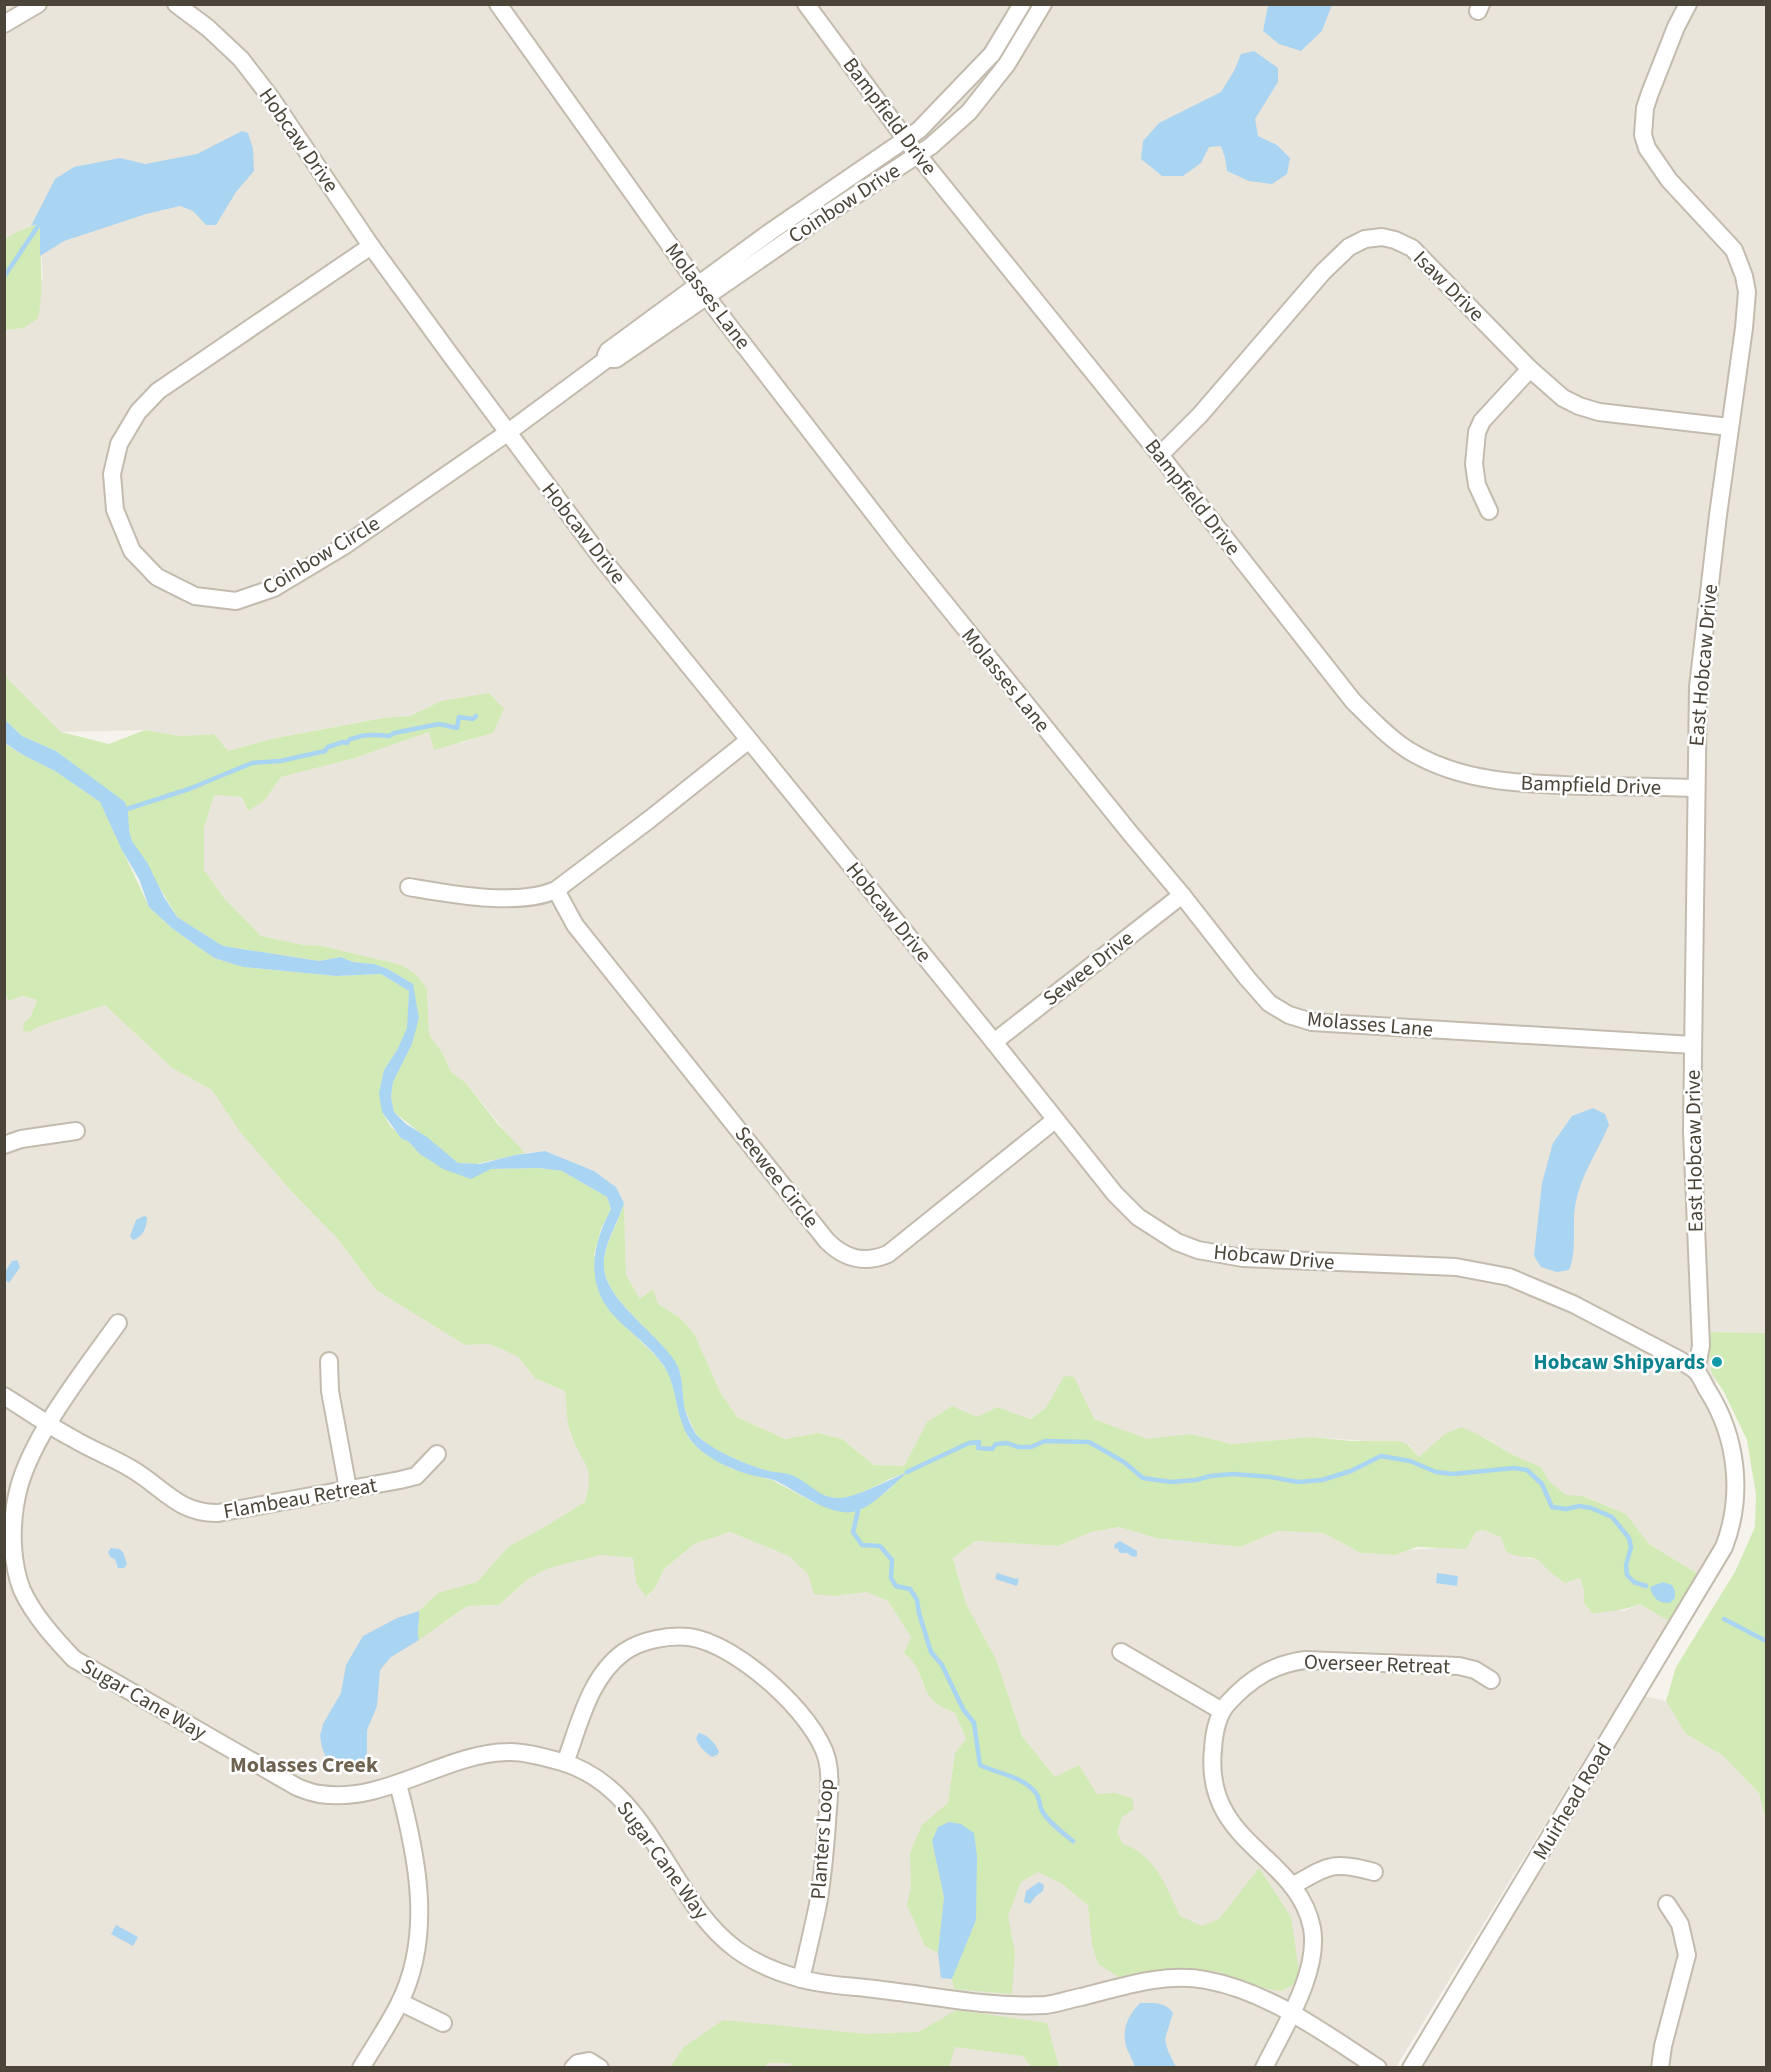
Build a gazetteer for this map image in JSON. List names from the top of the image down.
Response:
{
  "streets": {
    "street": [
      "Bampfield Drive",
      "Hobcaw Drive",
      "Coinbow Drive",
      "Isaw Drive",
      "Molasses Lane",
      "Coinbow Circle",
      "East Hobcaw Drive",
      "Sewee Drive",
      "Seewee Circle",
      "Flambeau Retreat",
      "Overseer Retreat",
      "Sugar Cane Way",
      "Muirhead Road",
      "Planters Loop"
    ]
  },
  "crossings": [
    ["Bampfield Drive", "Coinbow Drive"],
    ["Bampfield Drive", "Isaw Drive"],
    ["Bampfield Drive", "East Hobcaw Drive"],
    ["Hobcaw Drive", "Coinbow Drive"],
    ["Hobcaw Drive", "Coinbow Circle"],
    ["Hobcaw Drive", "East Hobcaw Drive"],
    ["Hobcaw Drive", "Sewee Drive"],
    ["Hobcaw Drive", "Seewee Circle"],
    ["Hobcaw Drive", "Muirhead Road"],
    ["Coinbow Drive", "Molasses Lane"],
    ["Coinbow Drive", "Coinbow Circle"],
    ["Isaw Drive", "East Hobcaw Drive"],
    ["Molasses Lane", "East Hobcaw Drive"],
    ["Molasses Lane", "Sewee Drive"],
    ["East Hobcaw Drive", "Muirhead Road"],
    ["Flambeau Retreat", "Sugar Cane Way"],
    ["Overseer Retreat", "Sugar Cane Way"],
    ["Sugar Cane Way", "Planters Loop"]
  ],
  "districts": ["Molasses Creek"],
  "places": ["Hobcaw Shipyards"]
}
